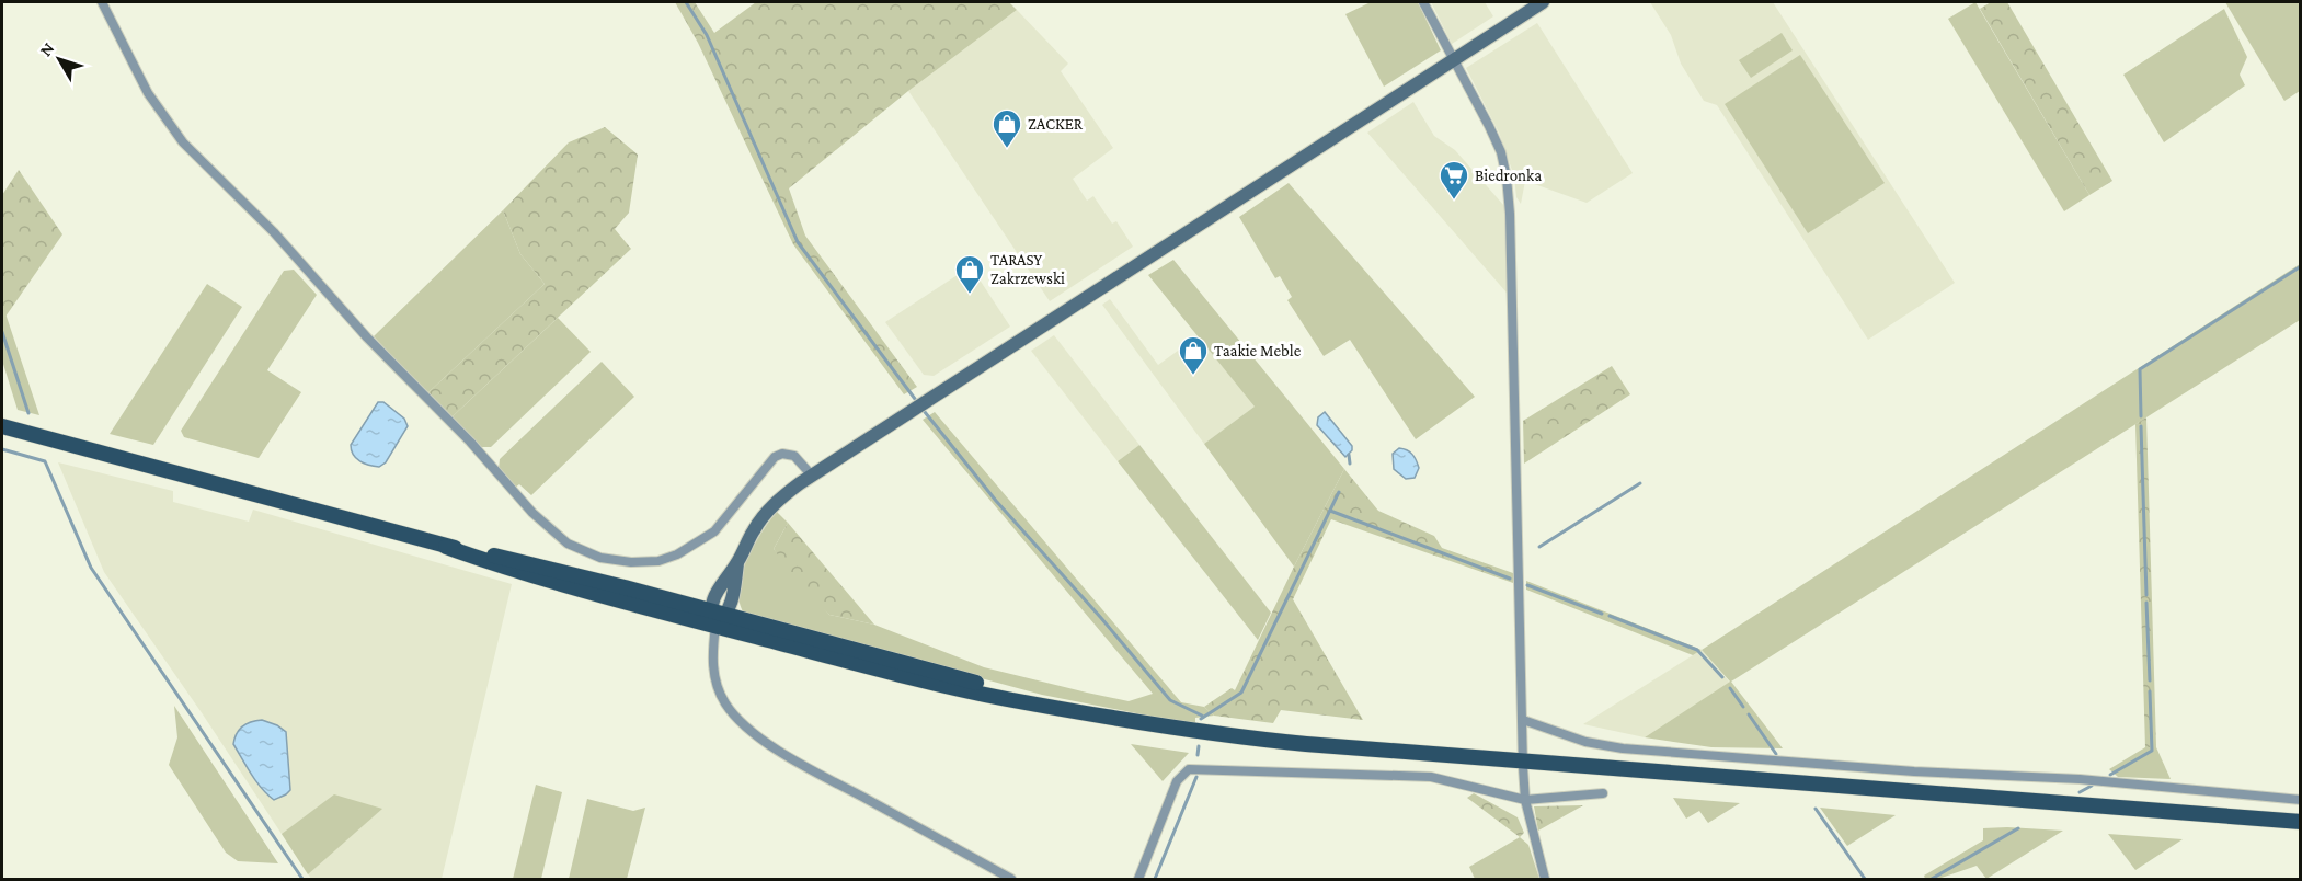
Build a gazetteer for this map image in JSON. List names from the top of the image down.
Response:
{
  "places": {
    "shop": ["ZACKER", "TARASY Zakrzewski", "Taakie Meble"],
    "supermarket": ["Biedronka"]
  },
  "north": "top left"
}
